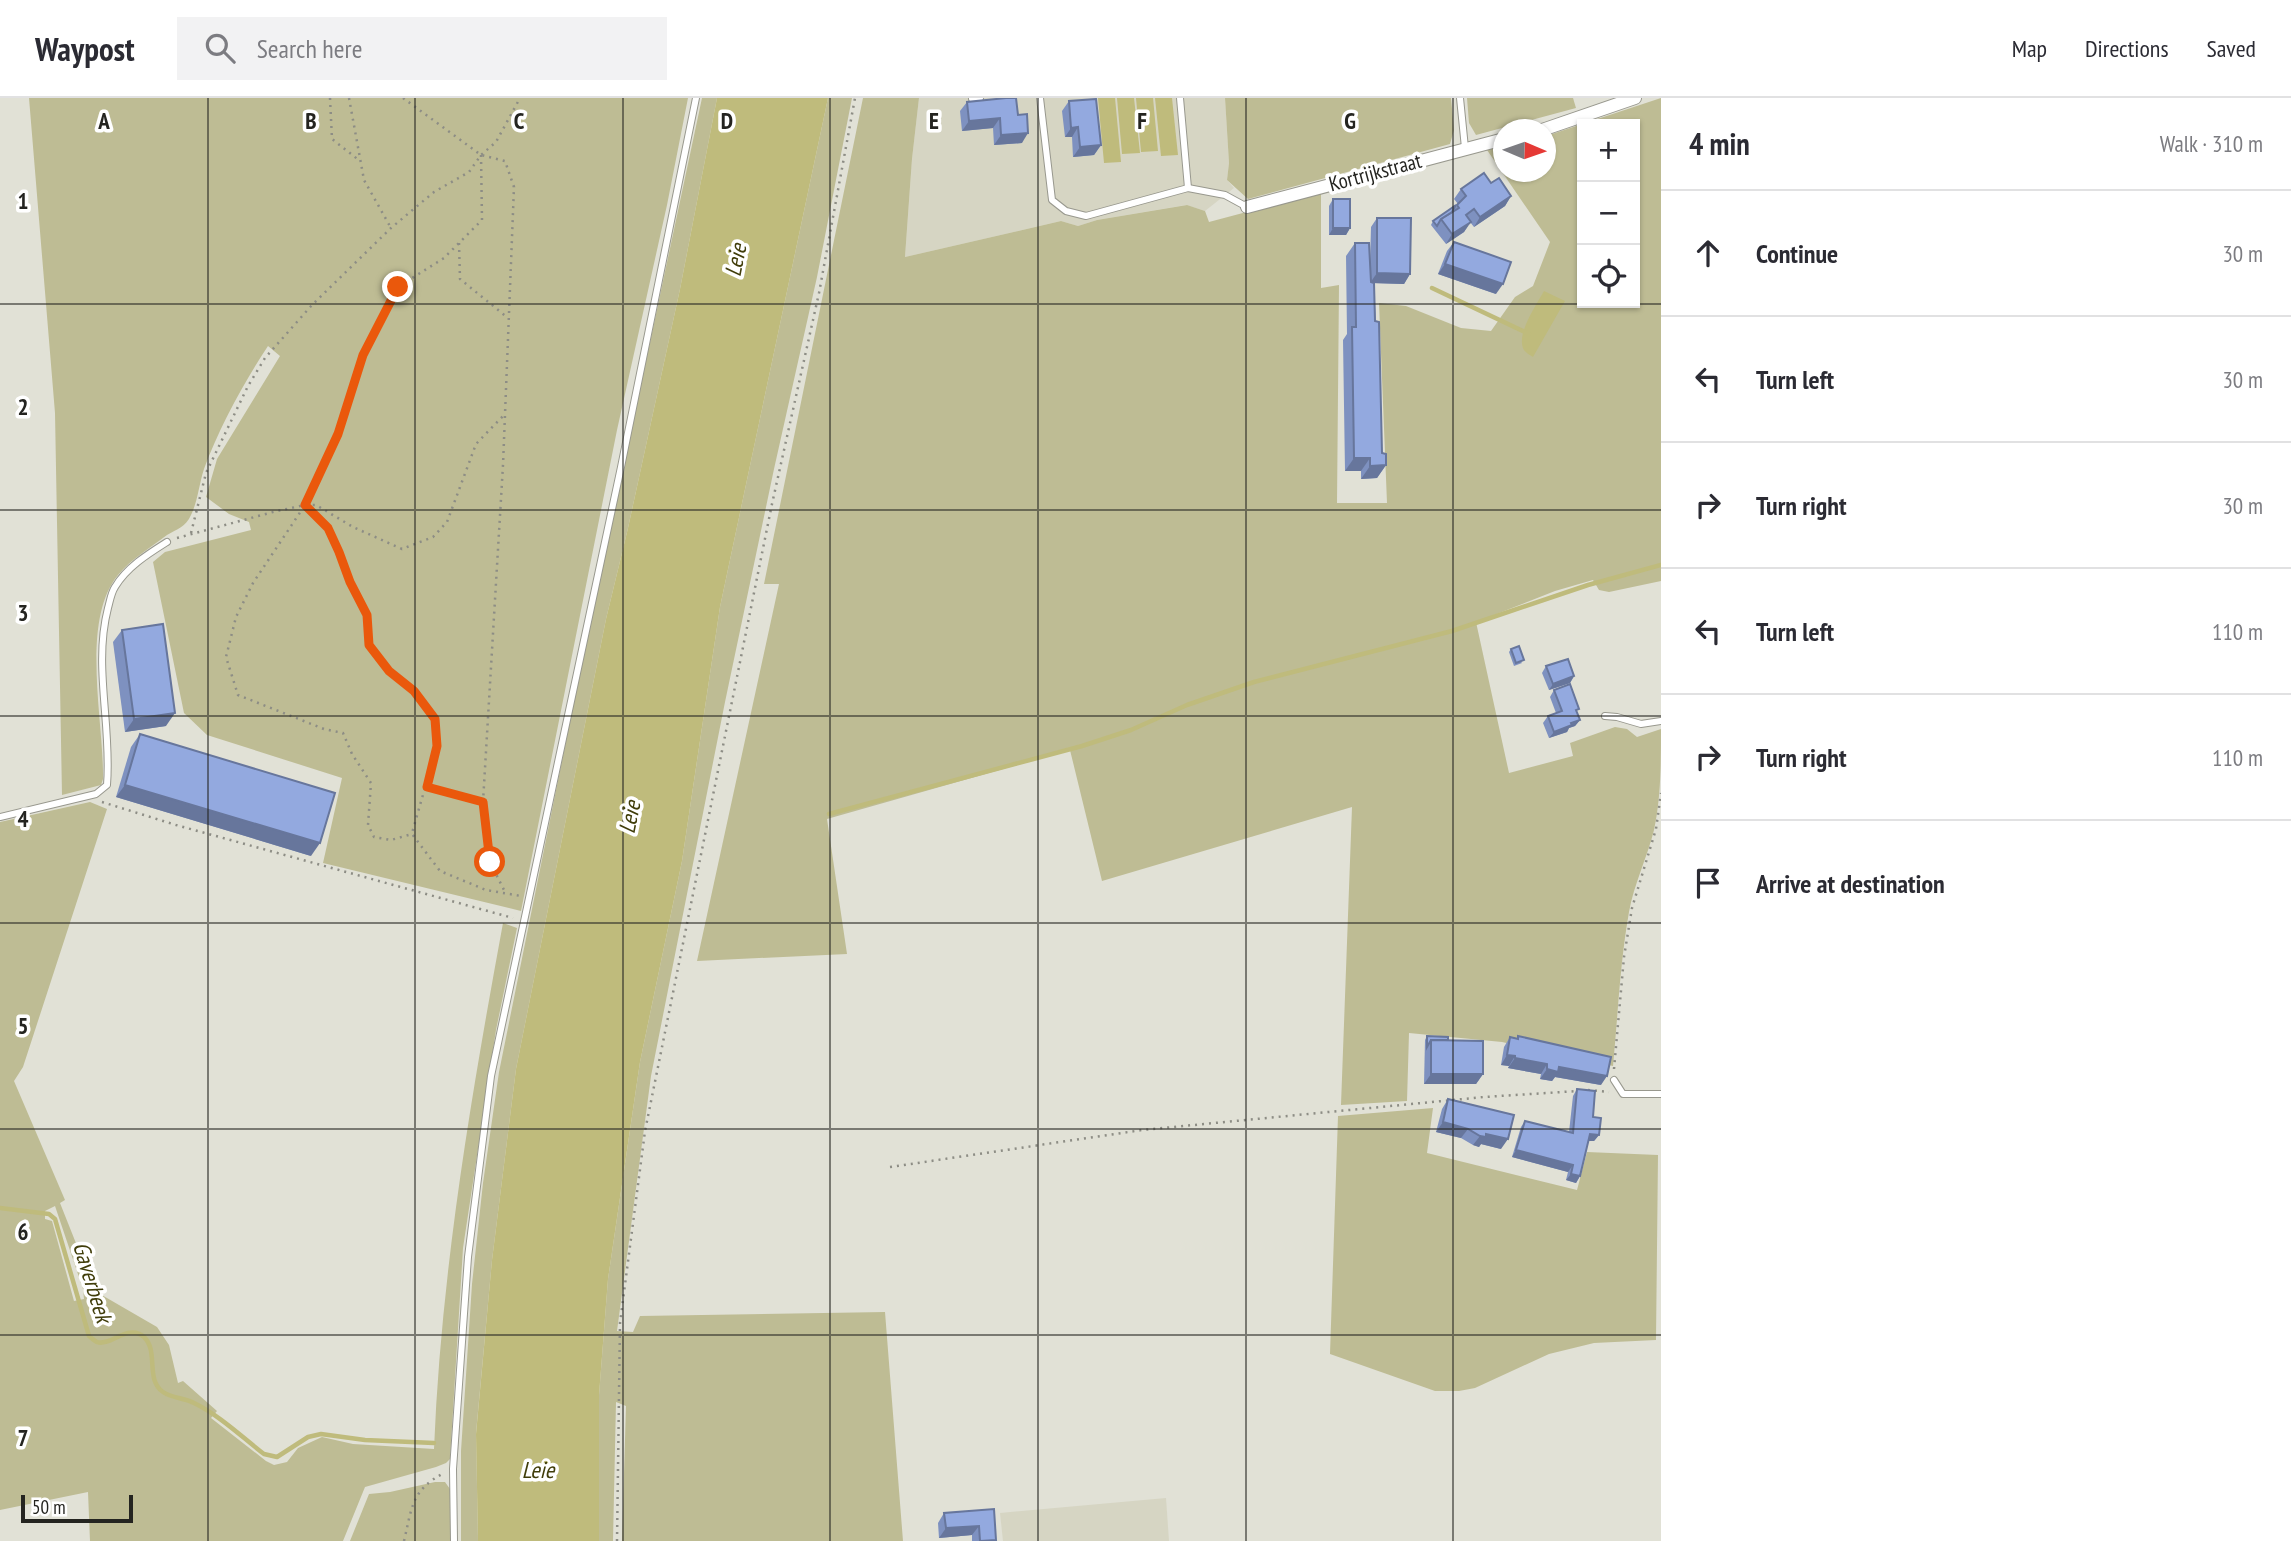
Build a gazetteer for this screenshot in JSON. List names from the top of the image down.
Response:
{
  "streets": {
    "street": ["Kortrijkstraat"]
  },
  "water": ["Leie", "Gaverbeek"],
  "scale_bar": "50 m",
  "north": "right",
  "page": {
    "header": "Waypost",
    "search": "Search here",
    "nav": ["Map", "Directions", "Saved"],
    "heading": ["4 min", "Walk · 310 m"],
    "map_buttons": ["+", "−"],
    "list": [
      ["Continue", "30 m"],
      ["Turn left", "30 m"],
      ["Turn right", "30 m"],
      ["Turn left", "110 m"],
      ["Turn right", "110 m"],
      "Arrive at destination"
    ],
    "scale": "50 m"
  },
  "grid": {
    "columns": [
      "A",
      "B",
      "C",
      "D",
      "E",
      "F",
      "G"
    ],
    "rows": [
      "1",
      "2",
      "3",
      "4",
      "5",
      "6",
      "7"
    ]
  }
}
